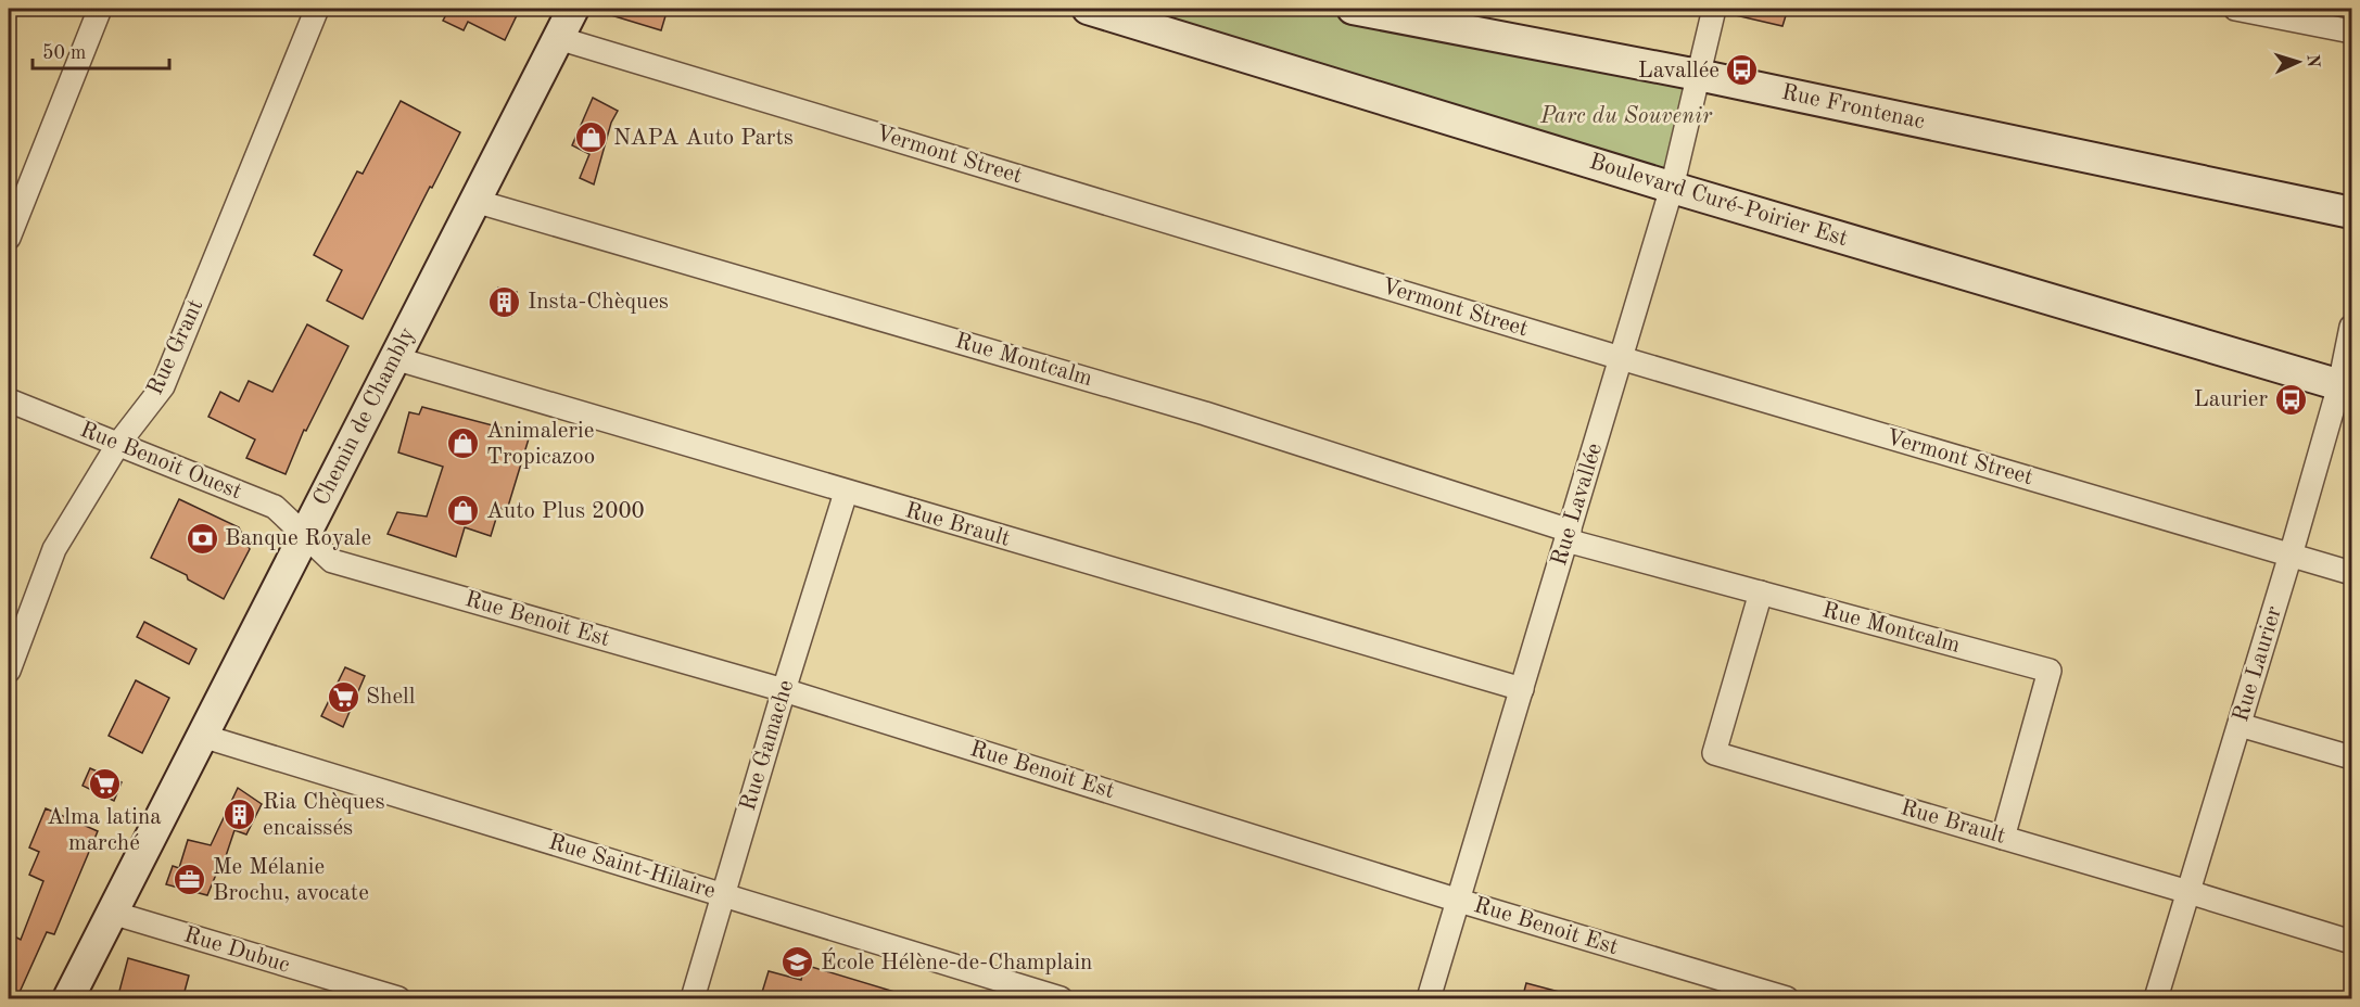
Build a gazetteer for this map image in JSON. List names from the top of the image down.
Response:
{
  "streets": {
    "main road": ["Rue Frontenac", "Boulevard Curé-Poirier Est", "Chemin de Chambly"],
    "street": [
      "Vermont Street",
      "Rue Grant",
      "Rue Montcalm",
      "Rue Benoit Ouest",
      "Rue Lavallée",
      "Rue Brault",
      "Rue Benoit Est",
      "Rue Laurier",
      "Rue Gamache",
      "Rue Saint-Hilaire",
      "Rue Dubuc"
    ]
  },
  "crossings": [
    ["Rue Frontenac", "Rue Lavallée"],
    ["Vermont Street", "Chemin de Chambly"],
    ["Vermont Street", "Rue Lavallée"],
    ["Vermont Street", "Rue Laurier"],
    ["Boulevard Curé-Poirier Est", "Rue Lavallée"],
    ["Boulevard Curé-Poirier Est", "Rue Laurier"],
    ["Rue Grant", "Rue Benoit Ouest"],
    ["Rue Montcalm", "Chemin de Chambly"],
    ["Rue Montcalm", "Rue Lavallée"],
    ["Rue Montcalm", "Rue Brault"],
    ["Chemin de Chambly", "Rue Benoit Ouest"],
    ["Chemin de Chambly", "Rue Brault"],
    ["Chemin de Chambly", "Rue Benoit Est"],
    ["Chemin de Chambly", "Rue Saint-Hilaire"],
    ["Chemin de Chambly", "Rue Dubuc"],
    ["Rue Benoit Ouest", "Rue Benoit Est"],
    ["Rue Lavallée", "Rue Brault"],
    ["Rue Lavallée", "Rue Benoit Est"],
    ["Rue Brault", "Rue Laurier"],
    ["Rue Brault", "Rue Gamache"],
    ["Rue Benoit Est", "Rue Gamache"],
    ["Rue Gamache", "Rue Saint-Hilaire"]
  ],
  "parks": ["Parc du Souvenir"],
  "places": {
    "bus stop": ["Lavallée", "Laurier"],
    "shop": ["NAPA Auto Parts", "Animalerie Tropicazoo", "Auto Plus 2000"],
    "building": ["Insta-Chèques", "Ria Chèques encaissés"],
    "bank": ["Banque Royale"],
    "supermarket": ["Shell", "Alma latina marché"],
    "office": ["Me Mélanie Brochu, avocate"],
    "school or university": ["École Hélène-de-Champlain"]
  },
  "scale_bar": "50 m",
  "north": "right"
}
